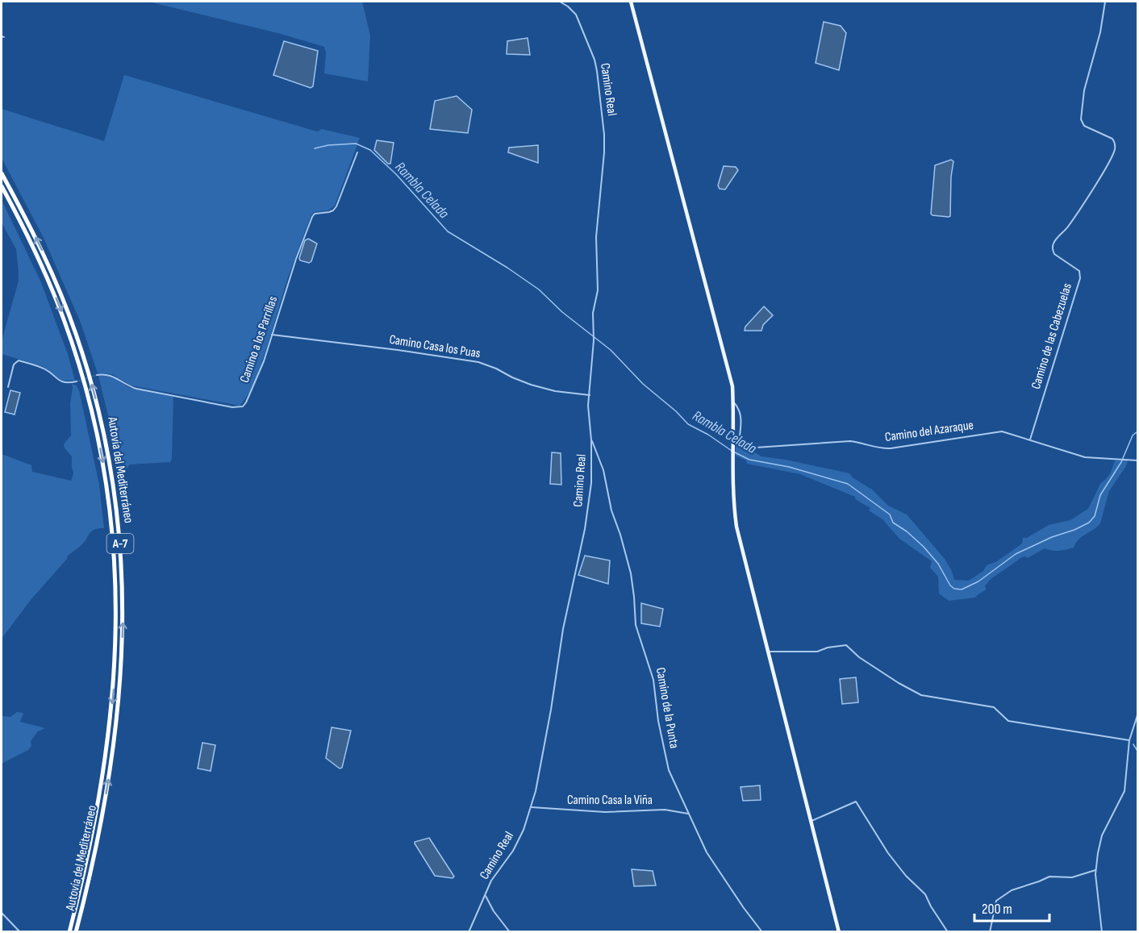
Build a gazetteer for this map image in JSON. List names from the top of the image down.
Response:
{
  "streets": {
    "highway": ["Autovía del Mediterráneo", "A-7"],
    "street": [
      "Camino Real",
      "Camino de las Cabezuelas",
      "Camino a los Parrillas",
      "Camino Casa los Puas",
      "Camino del Azaraque",
      "Camino de la Punta",
      "Camino Casa la Viña"
    ]
  },
  "crossings": [
    ["Camino Real", "Camino Casa los Puas"],
    ["Camino Real", "Camino de la Punta"],
    ["Camino Real", "Camino Casa la Viña"],
    ["Camino de las Cabezuelas", "Camino del Azaraque"],
    ["Camino a los Parrillas", "Camino Casa los Puas"],
    ["Camino de la Punta", "Camino Casa la Viña"]
  ],
  "water": ["Rambla Celada"],
  "scale_bar": "200 m"
}
